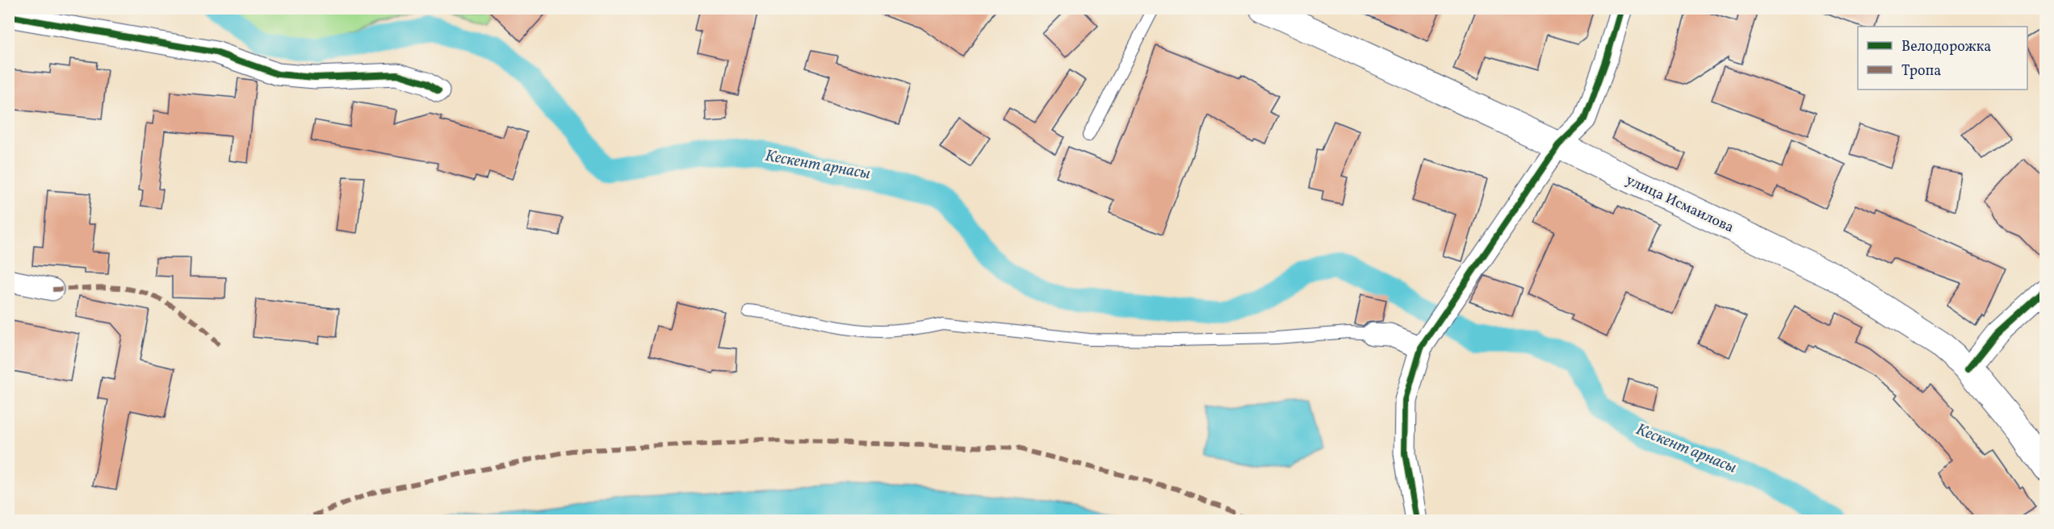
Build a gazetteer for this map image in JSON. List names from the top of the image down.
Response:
{
  "streets": {
    "main road": ["улица Исмаилова"]
  },
  "water": ["Кескент арнасы"],
  "legend": ["Велодорожка", "Тропа"]
}
